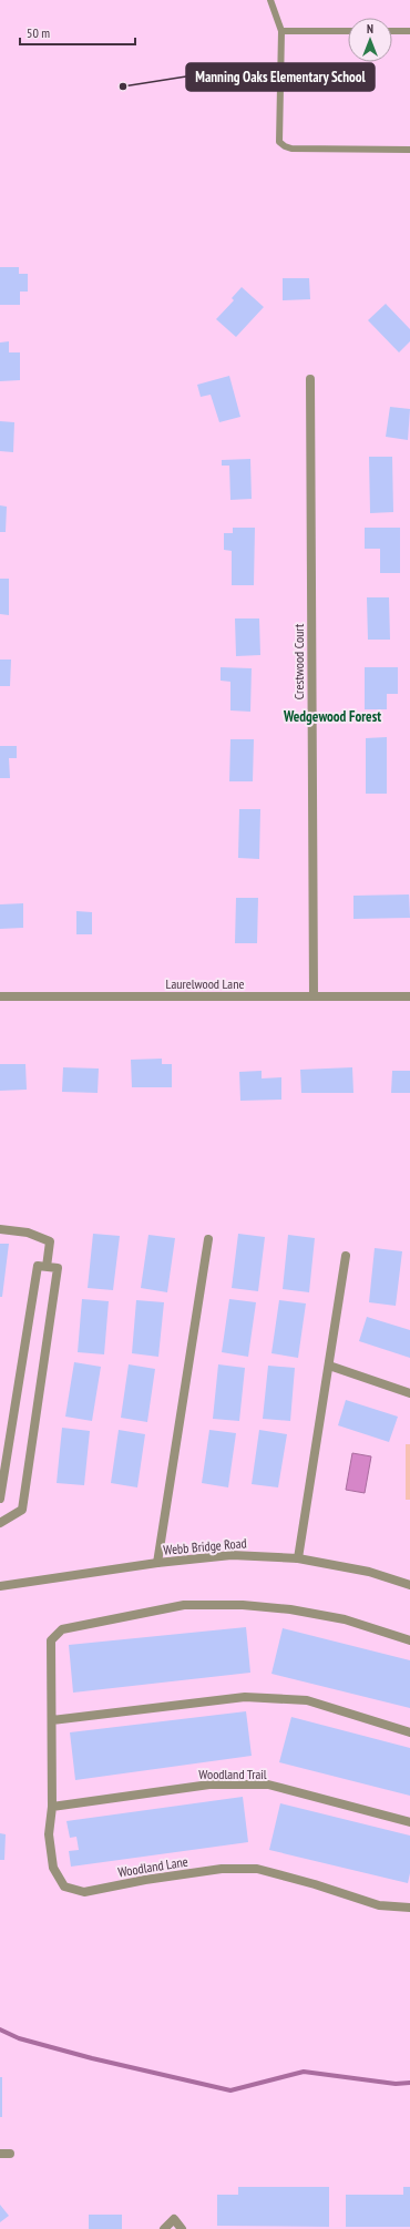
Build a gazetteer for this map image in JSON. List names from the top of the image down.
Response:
{
  "streets": {
    "street": [
      "Crestwood Court",
      "Laurelwood Lane",
      "Webb Bridge Road",
      "Woodland Trail",
      "Woodland Lane"
    ]
  },
  "crossings": [
    ["Crestwood Court", "Laurelwood Lane"],
    ["Woodland Trail", "Woodland Lane"]
  ],
  "districts": ["Wedgewood Forest"],
  "places": ["Manning Oaks Elementary School"],
  "scale_bar": "50 m",
  "north": "top"
}
